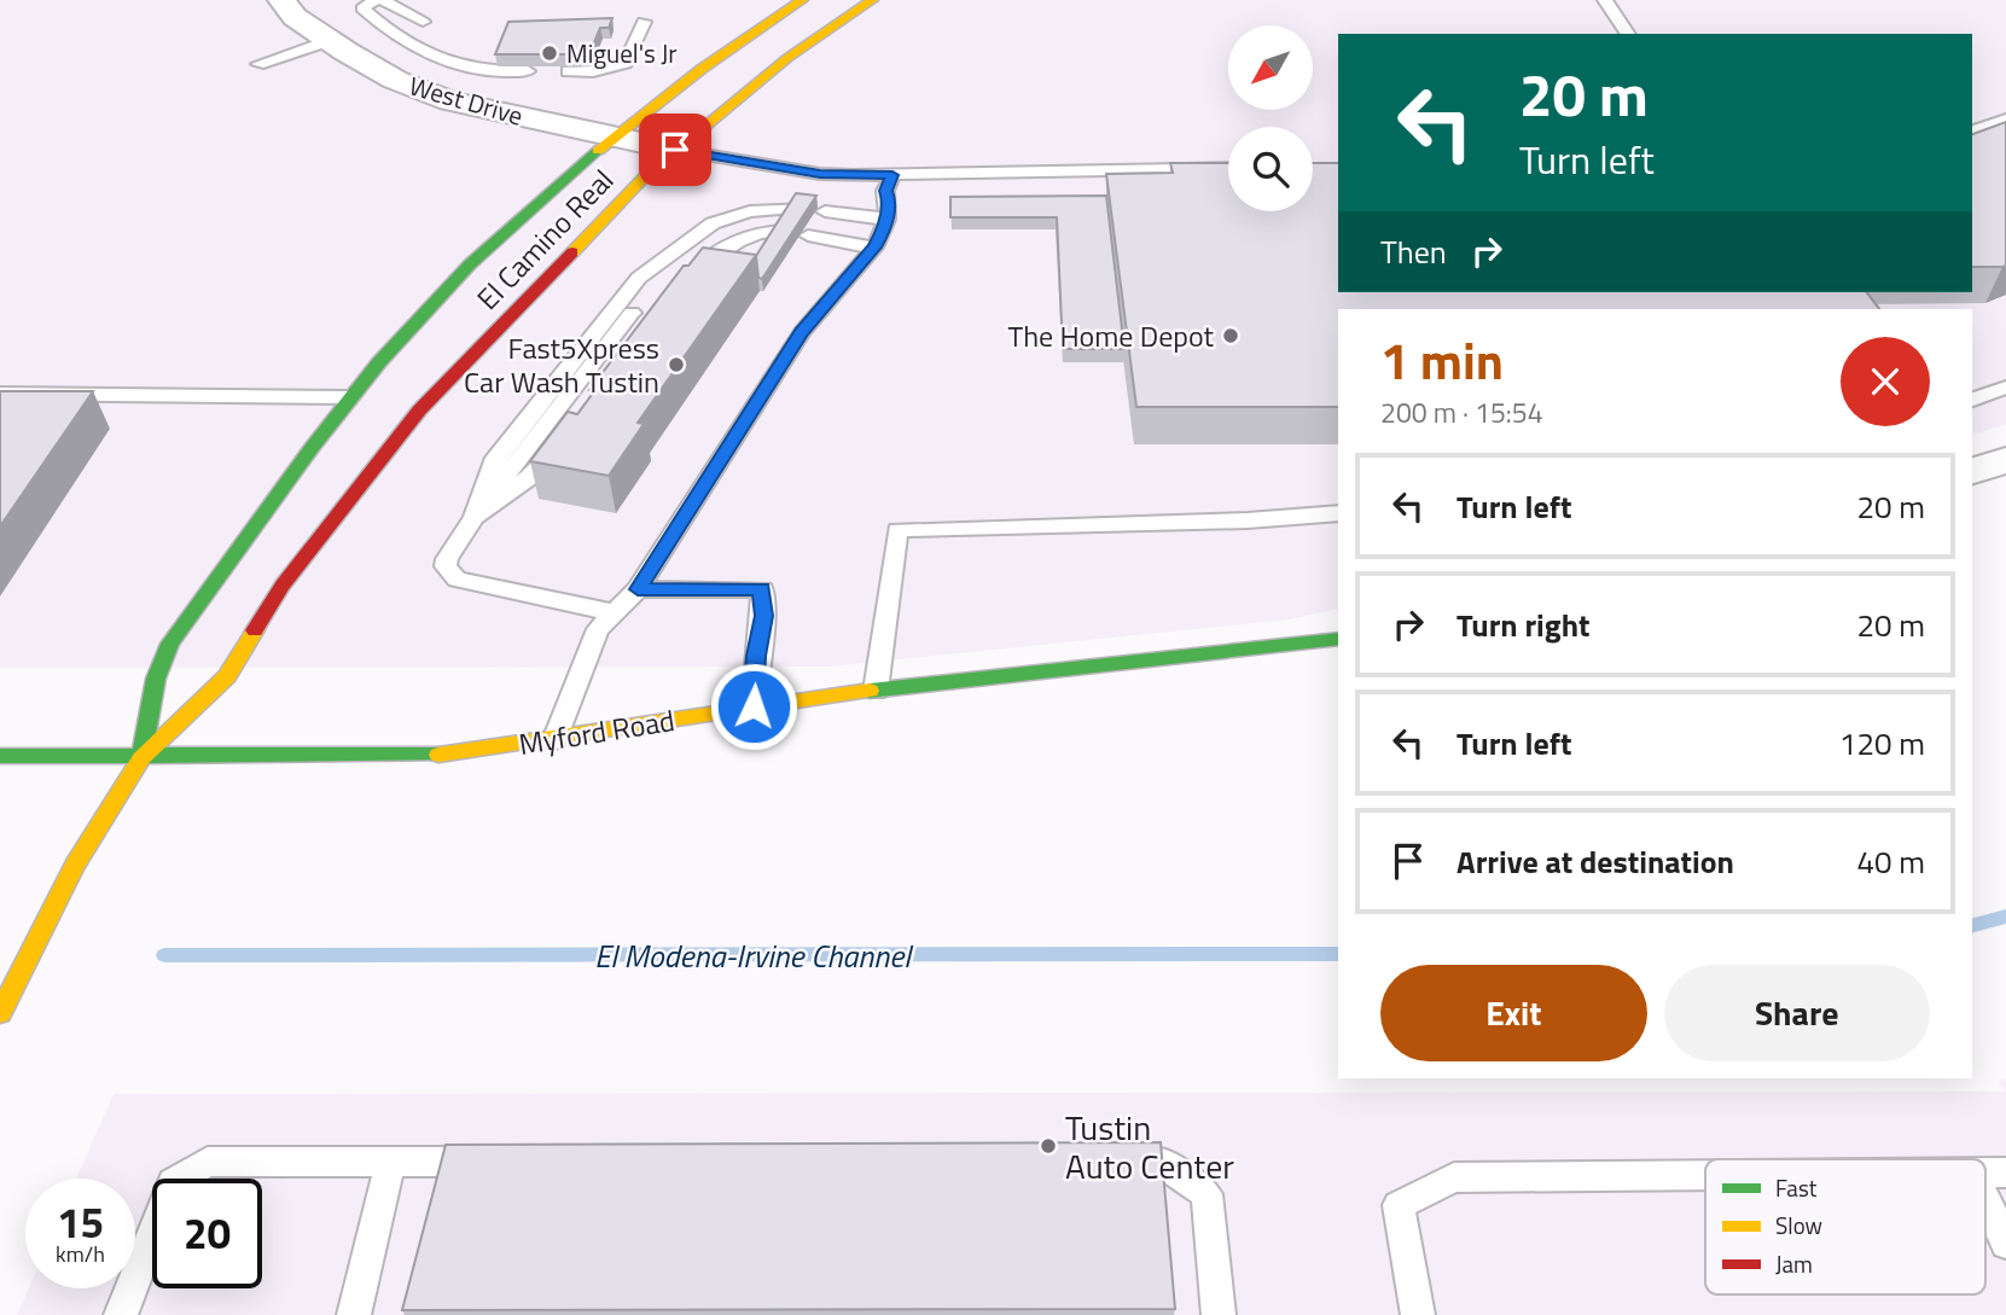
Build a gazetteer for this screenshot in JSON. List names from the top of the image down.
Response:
{
  "streets": {
    "main road": ["El Camino Real", "Myford Road"],
    "street": ["West Drive"]
  },
  "crossings": [
    ["West Drive", "El Camino Real"],
    ["El Camino Real", "Myford Road"]
  ],
  "water": ["El Modena-Irvine Channel"],
  "places": [
    "Miguel's Jr",
    "The Home Depot",
    "Fast5Xpress Car Wash Tustin",
    "Tustin Auto Center"
  ],
  "legend": ["Fast", "Slow", "Jam"],
  "north": "bottom left",
  "page": {
    "turn": ["20 m", "Turn left"],
    "then": "Then",
    "heading": ["1 min", "200 m · 15:54"],
    "list": [
      {
        "name": "Turn left",
        "value": "20 m"
      },
      {
        "name": "Turn right",
        "value": "20 m"
      },
      {
        "name": "Turn left",
        "value": "120 m"
      },
      {
        "name": "Arrive at destination",
        "value": "40 m"
      }
    ],
    "buttons": ["Exit", "Share"],
    "speed": "15 km/h",
    "limit": "20"
  }
}
